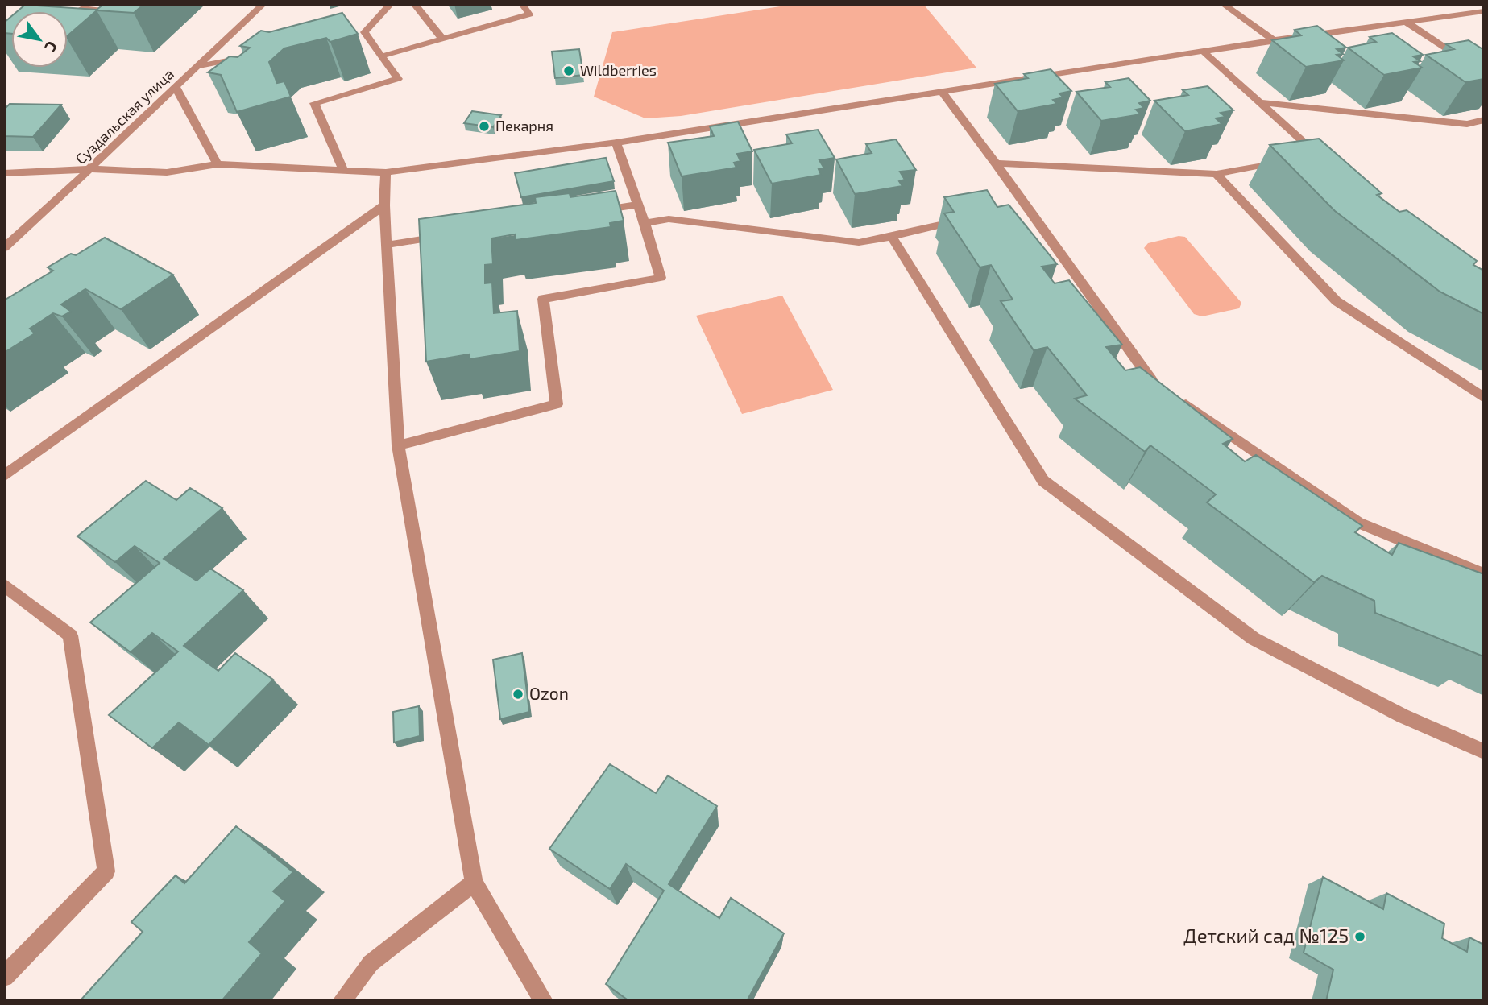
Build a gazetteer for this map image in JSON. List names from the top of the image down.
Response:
{
  "streets": {
    "street": ["Суздальская улица"]
  },
  "places": [
    "Wildberries",
    "Пекарня",
    "Ozon",
    "Детский сад №125"
  ],
  "north": "bottom right"
}
